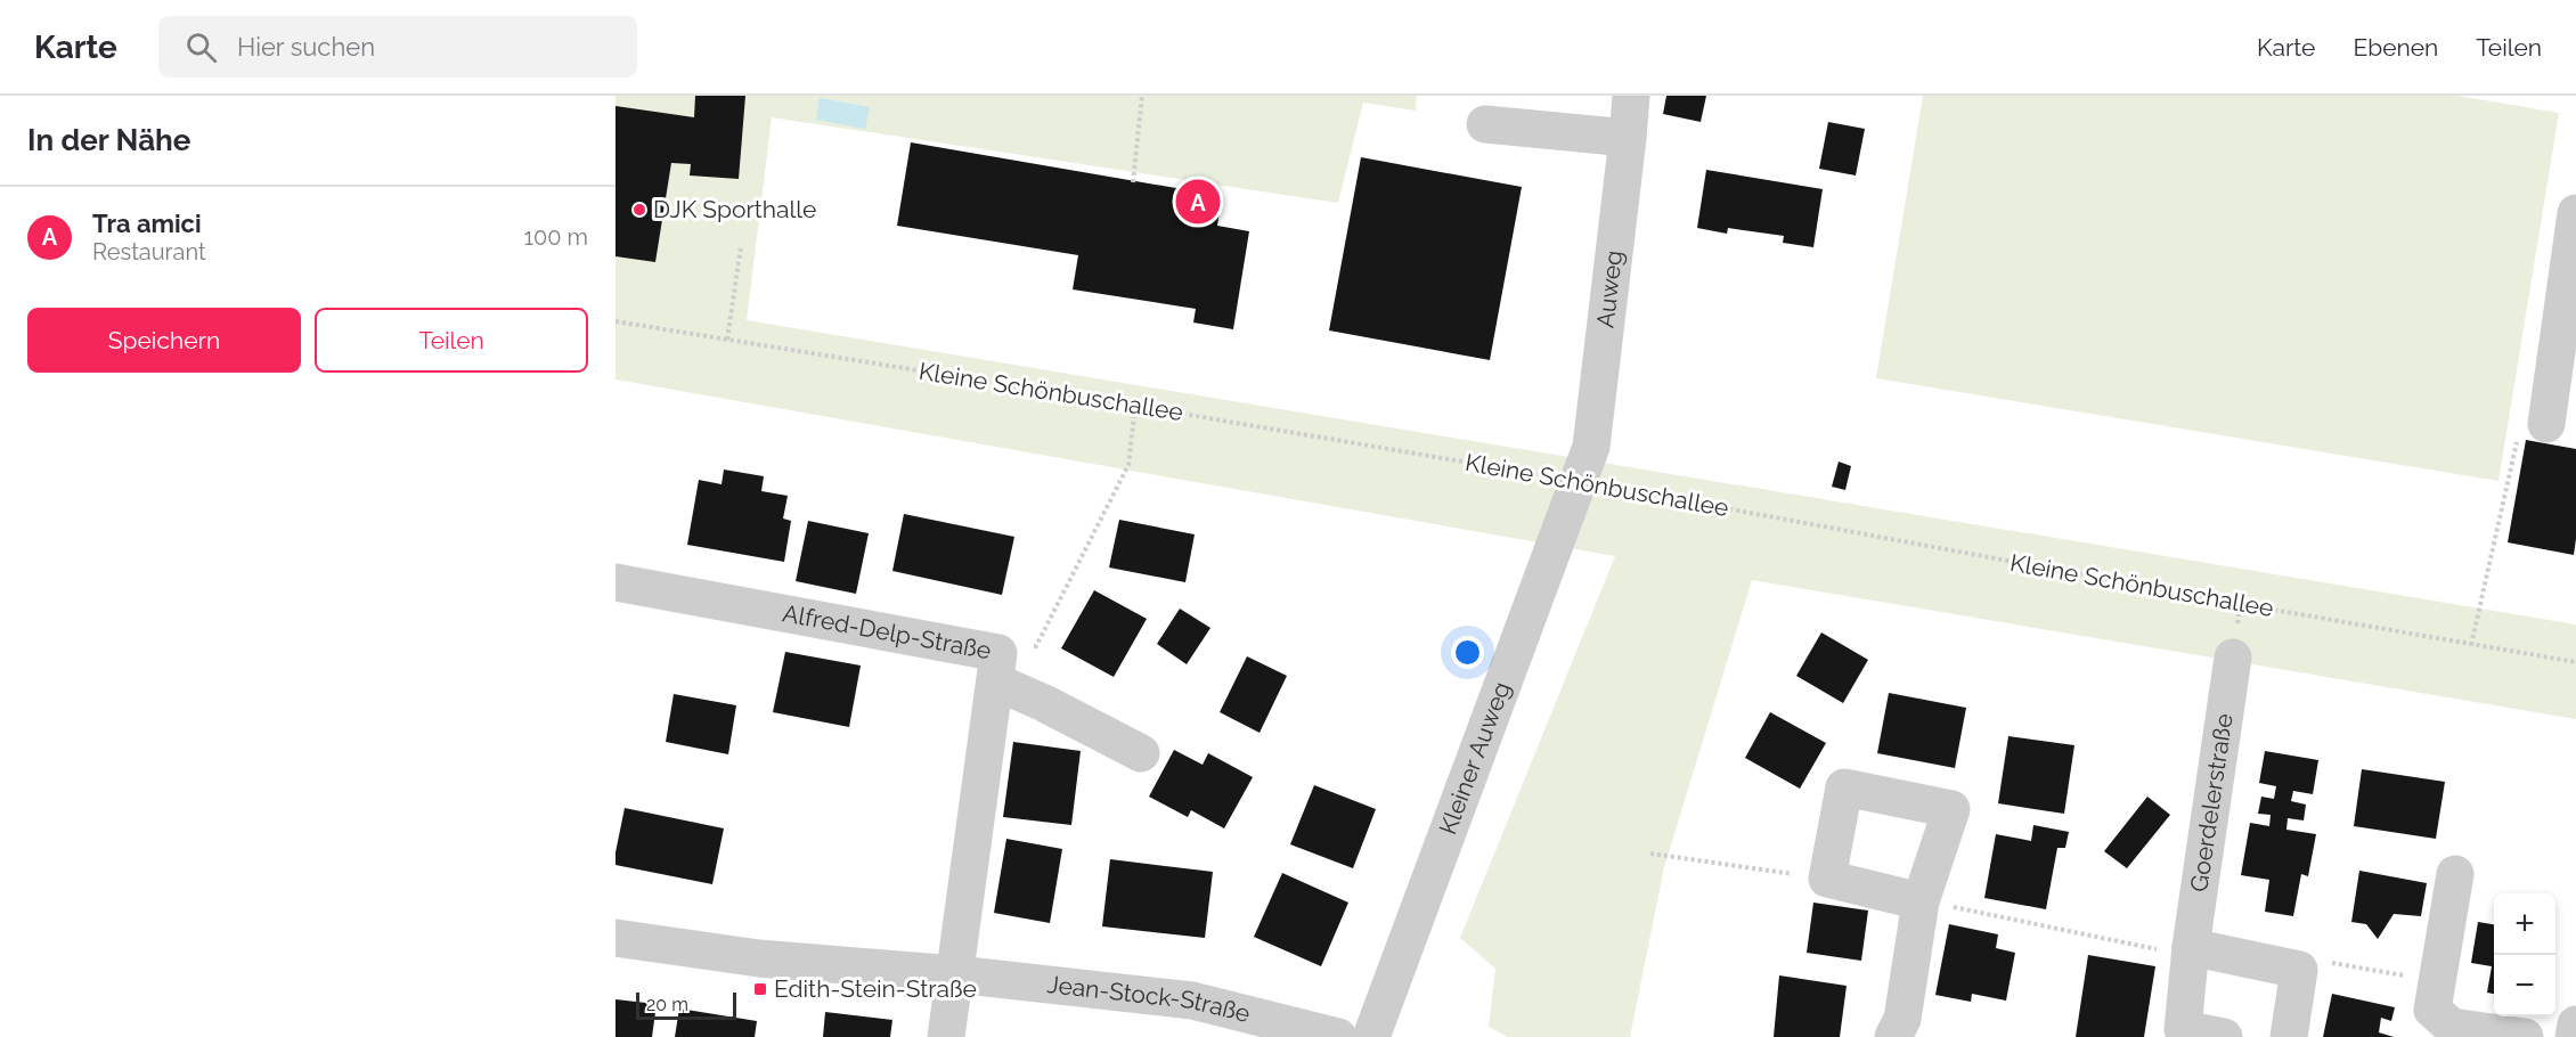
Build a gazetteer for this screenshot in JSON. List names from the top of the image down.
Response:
{
  "streets": {
    "street": [
      "Auweg",
      "Alfred-Delp-Straße",
      "Kleiner Auweg",
      "Goerdelerstraße",
      "Jean-Stock-Straße"
    ],
    "path": ["Kleine Schönbuschallee"]
  },
  "crossings": [
    ["Auweg", "Kleine Schönbuschallee"],
    ["Auweg", "Kleiner Auweg"],
    ["Kleine Schönbuschallee", "Kleiner Auweg"],
    ["Alfred-Delp-Straße", "Jean-Stock-Straße"]
  ],
  "places": {
    "other": ["DJK Sporthalle"],
    "transit": ["Edith-Stein-Straße"]
  },
  "scale_bar": "20 m",
  "page": {
    "header": "Karte",
    "search": "Hier suchen",
    "nav": ["Karte", "Ebenen", "Teilen"],
    "heading": "In der Nähe",
    "pins": "A",
    "list": [
      {
        "mark": "A",
        "name": "Tra amici",
        "note": "Restaurant",
        "value": "100 m"
      }
    ],
    "buttons": ["Speichern", "Teilen"],
    "map_buttons": ["+", "−"],
    "scale": "20 m"
  }
}
